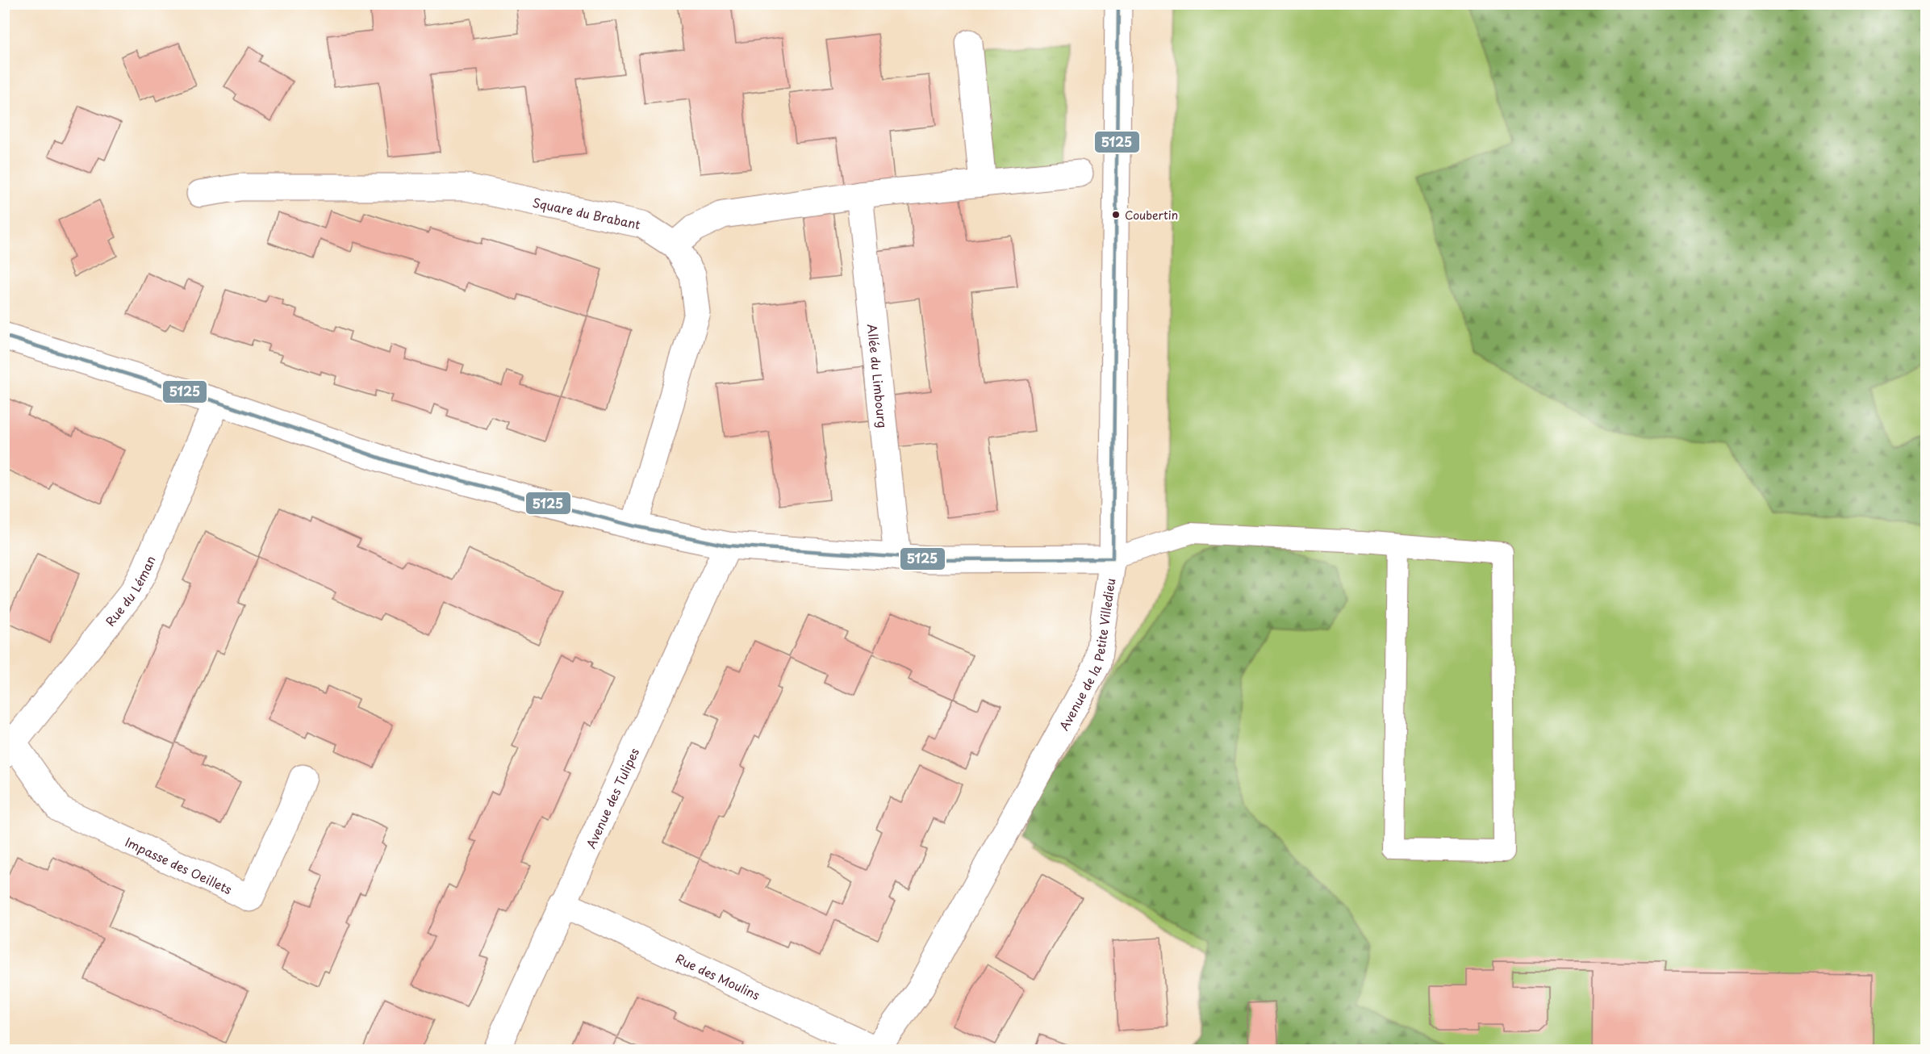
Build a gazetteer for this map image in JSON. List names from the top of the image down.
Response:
{
  "streets": {
    "street": [
      "Square du Brabant",
      "Allée du Limbourg",
      "Rue du Léman",
      "Avenue de la Petite Villedieu",
      "Avenue des Tulipes",
      "Impasse des Oeillets",
      "Rue des Moulins"
    ]
  },
  "crossings": [
    ["Rue du Léman", "Impasse des Oeillets"],
    ["Avenue de la Petite Villedieu", "Rue des Moulins"],
    ["Avenue des Tulipes", "Rue des Moulins"]
  ],
  "places": ["Coubertin"],
  "lines": ["transit line 5125"]
}
